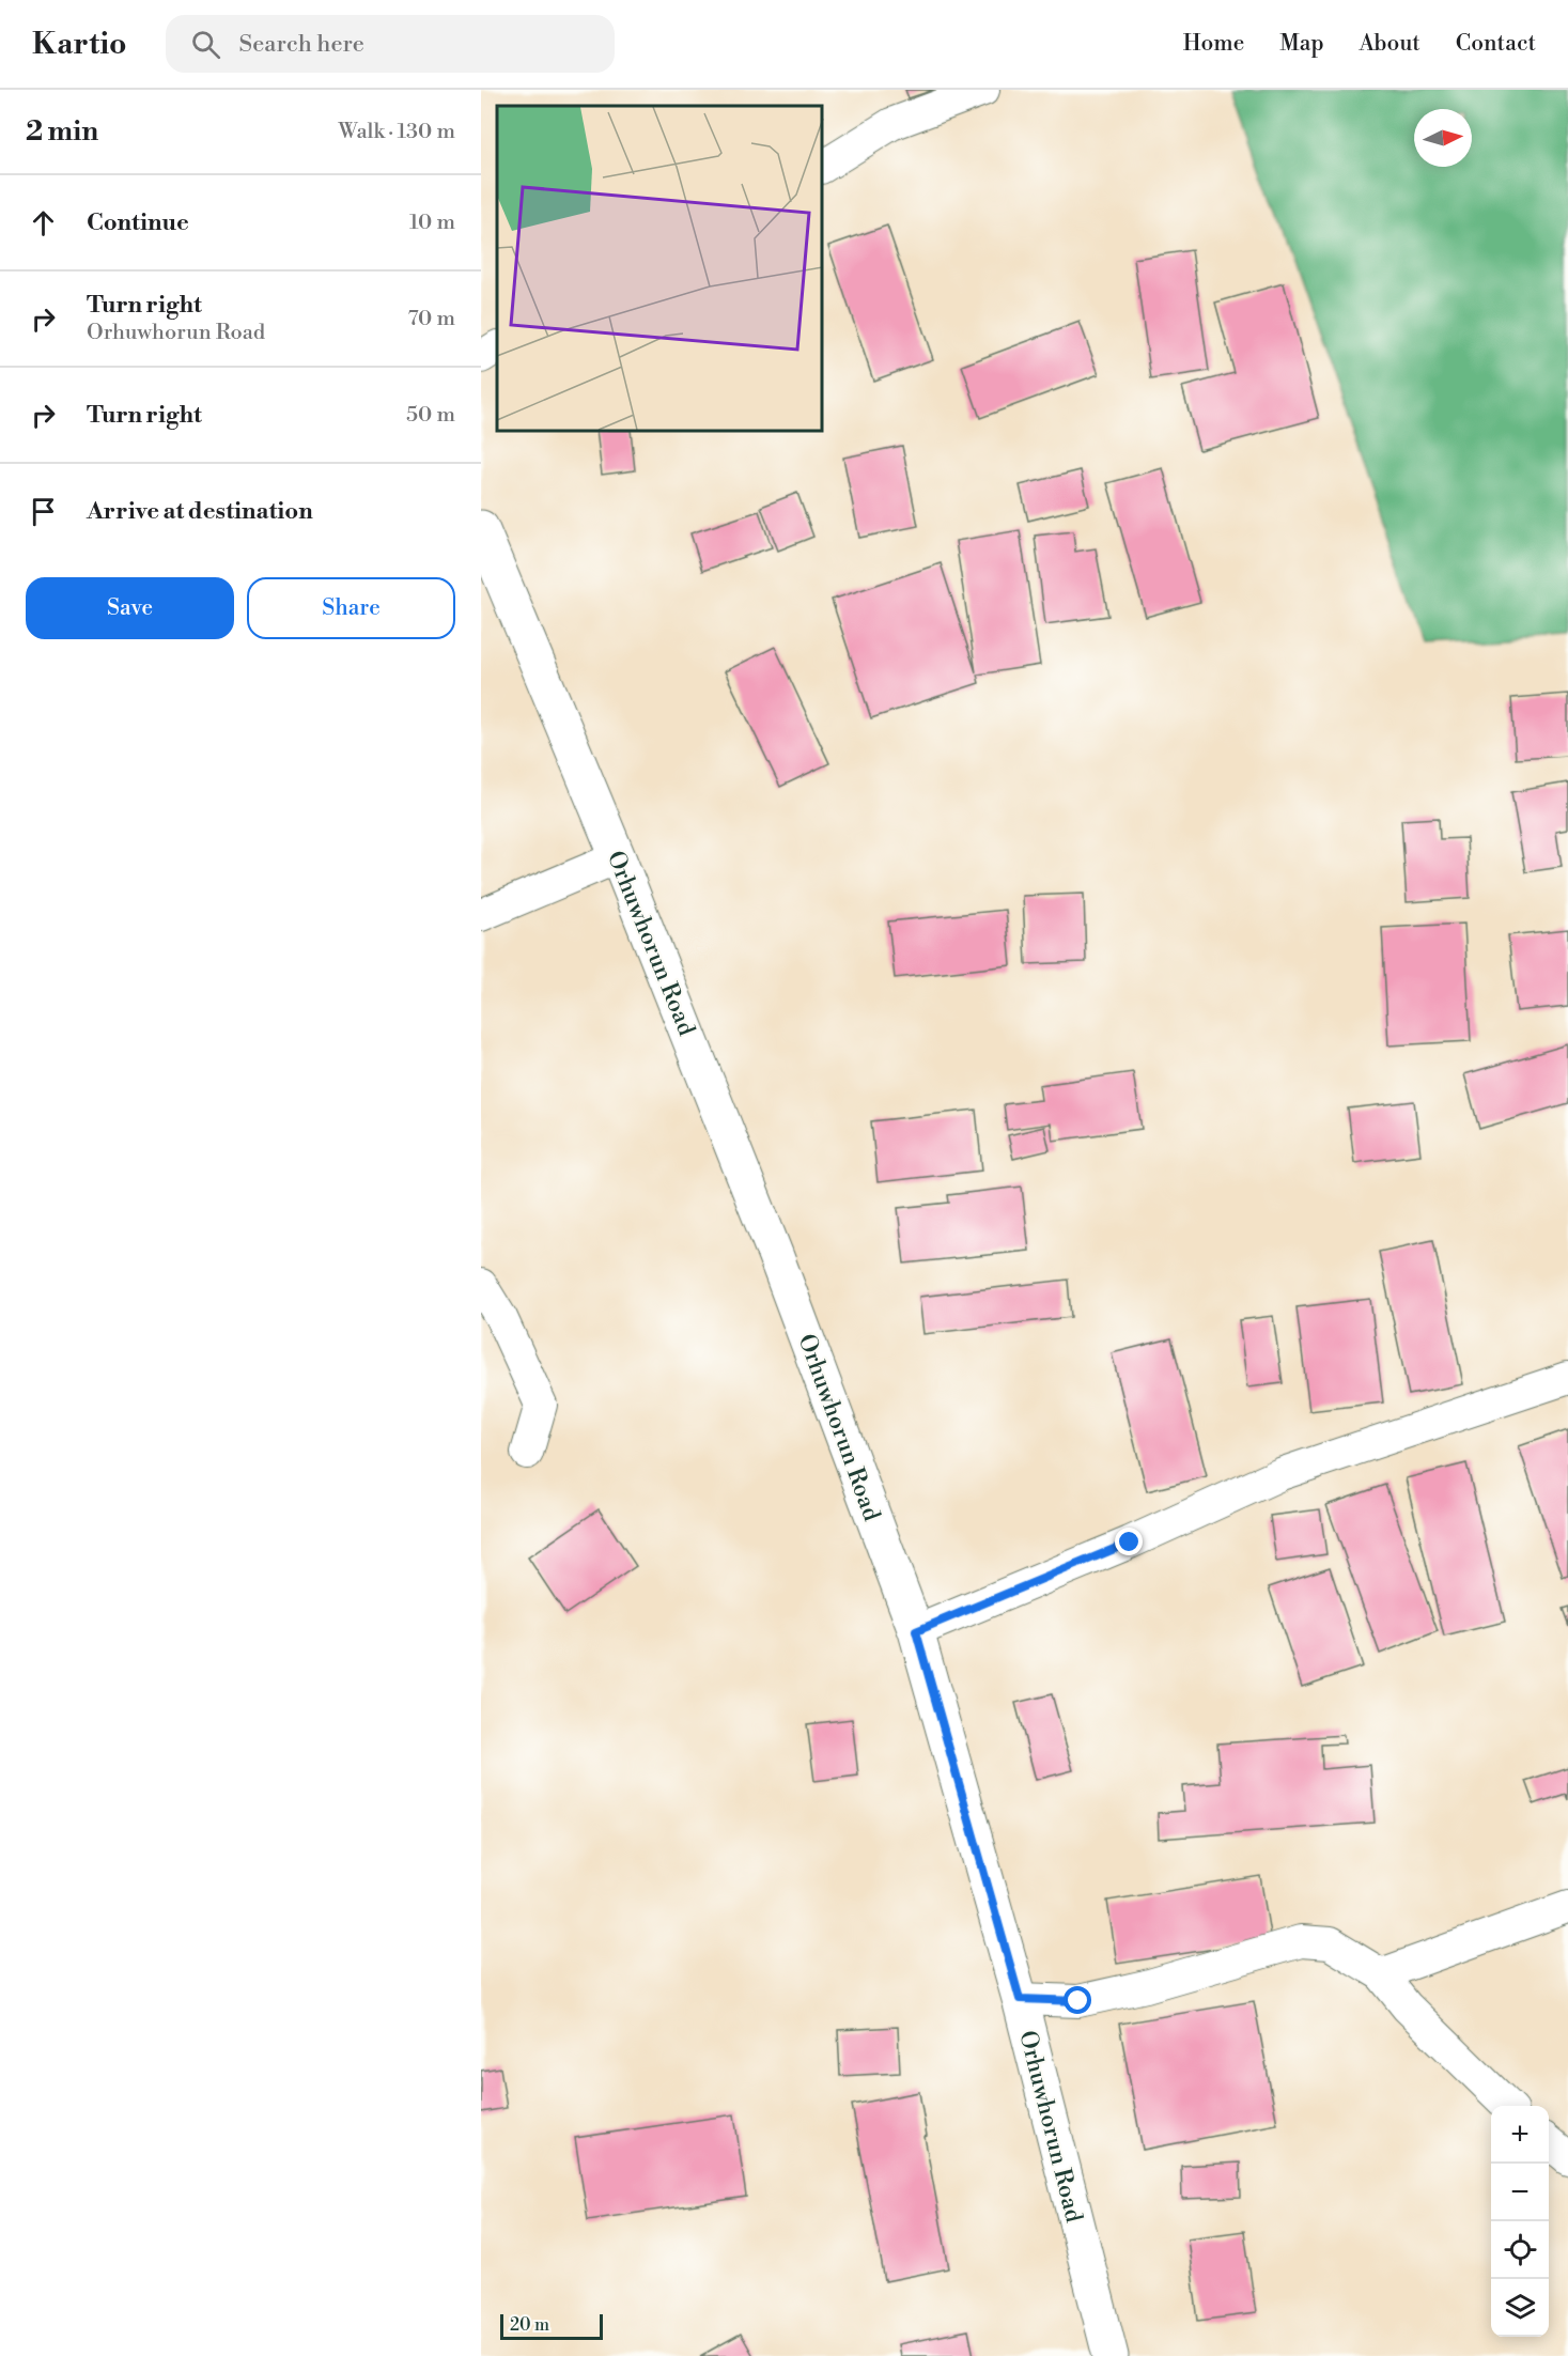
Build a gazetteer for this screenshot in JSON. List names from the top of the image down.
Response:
{
  "streets": {
    "street": ["Orhuwhorun Road"]
  },
  "scale_bar": "20 m",
  "north": "right",
  "page": {
    "header": "Kartio",
    "search": "Search here",
    "nav": [
      "Home",
      "Map",
      "About",
      "Contact"
    ],
    "heading": ["2 min", "Walk · 130 m"],
    "list": [
      ["Continue", "10 m"],
      ["Turn right", "Orhuwhorun Road", "70 m"],
      ["Turn right", "50 m"],
      "Arrive at destination"
    ],
    "buttons": ["Save", "Share"],
    "map_buttons": ["+", "−"],
    "scale": "20 m"
  }
}
